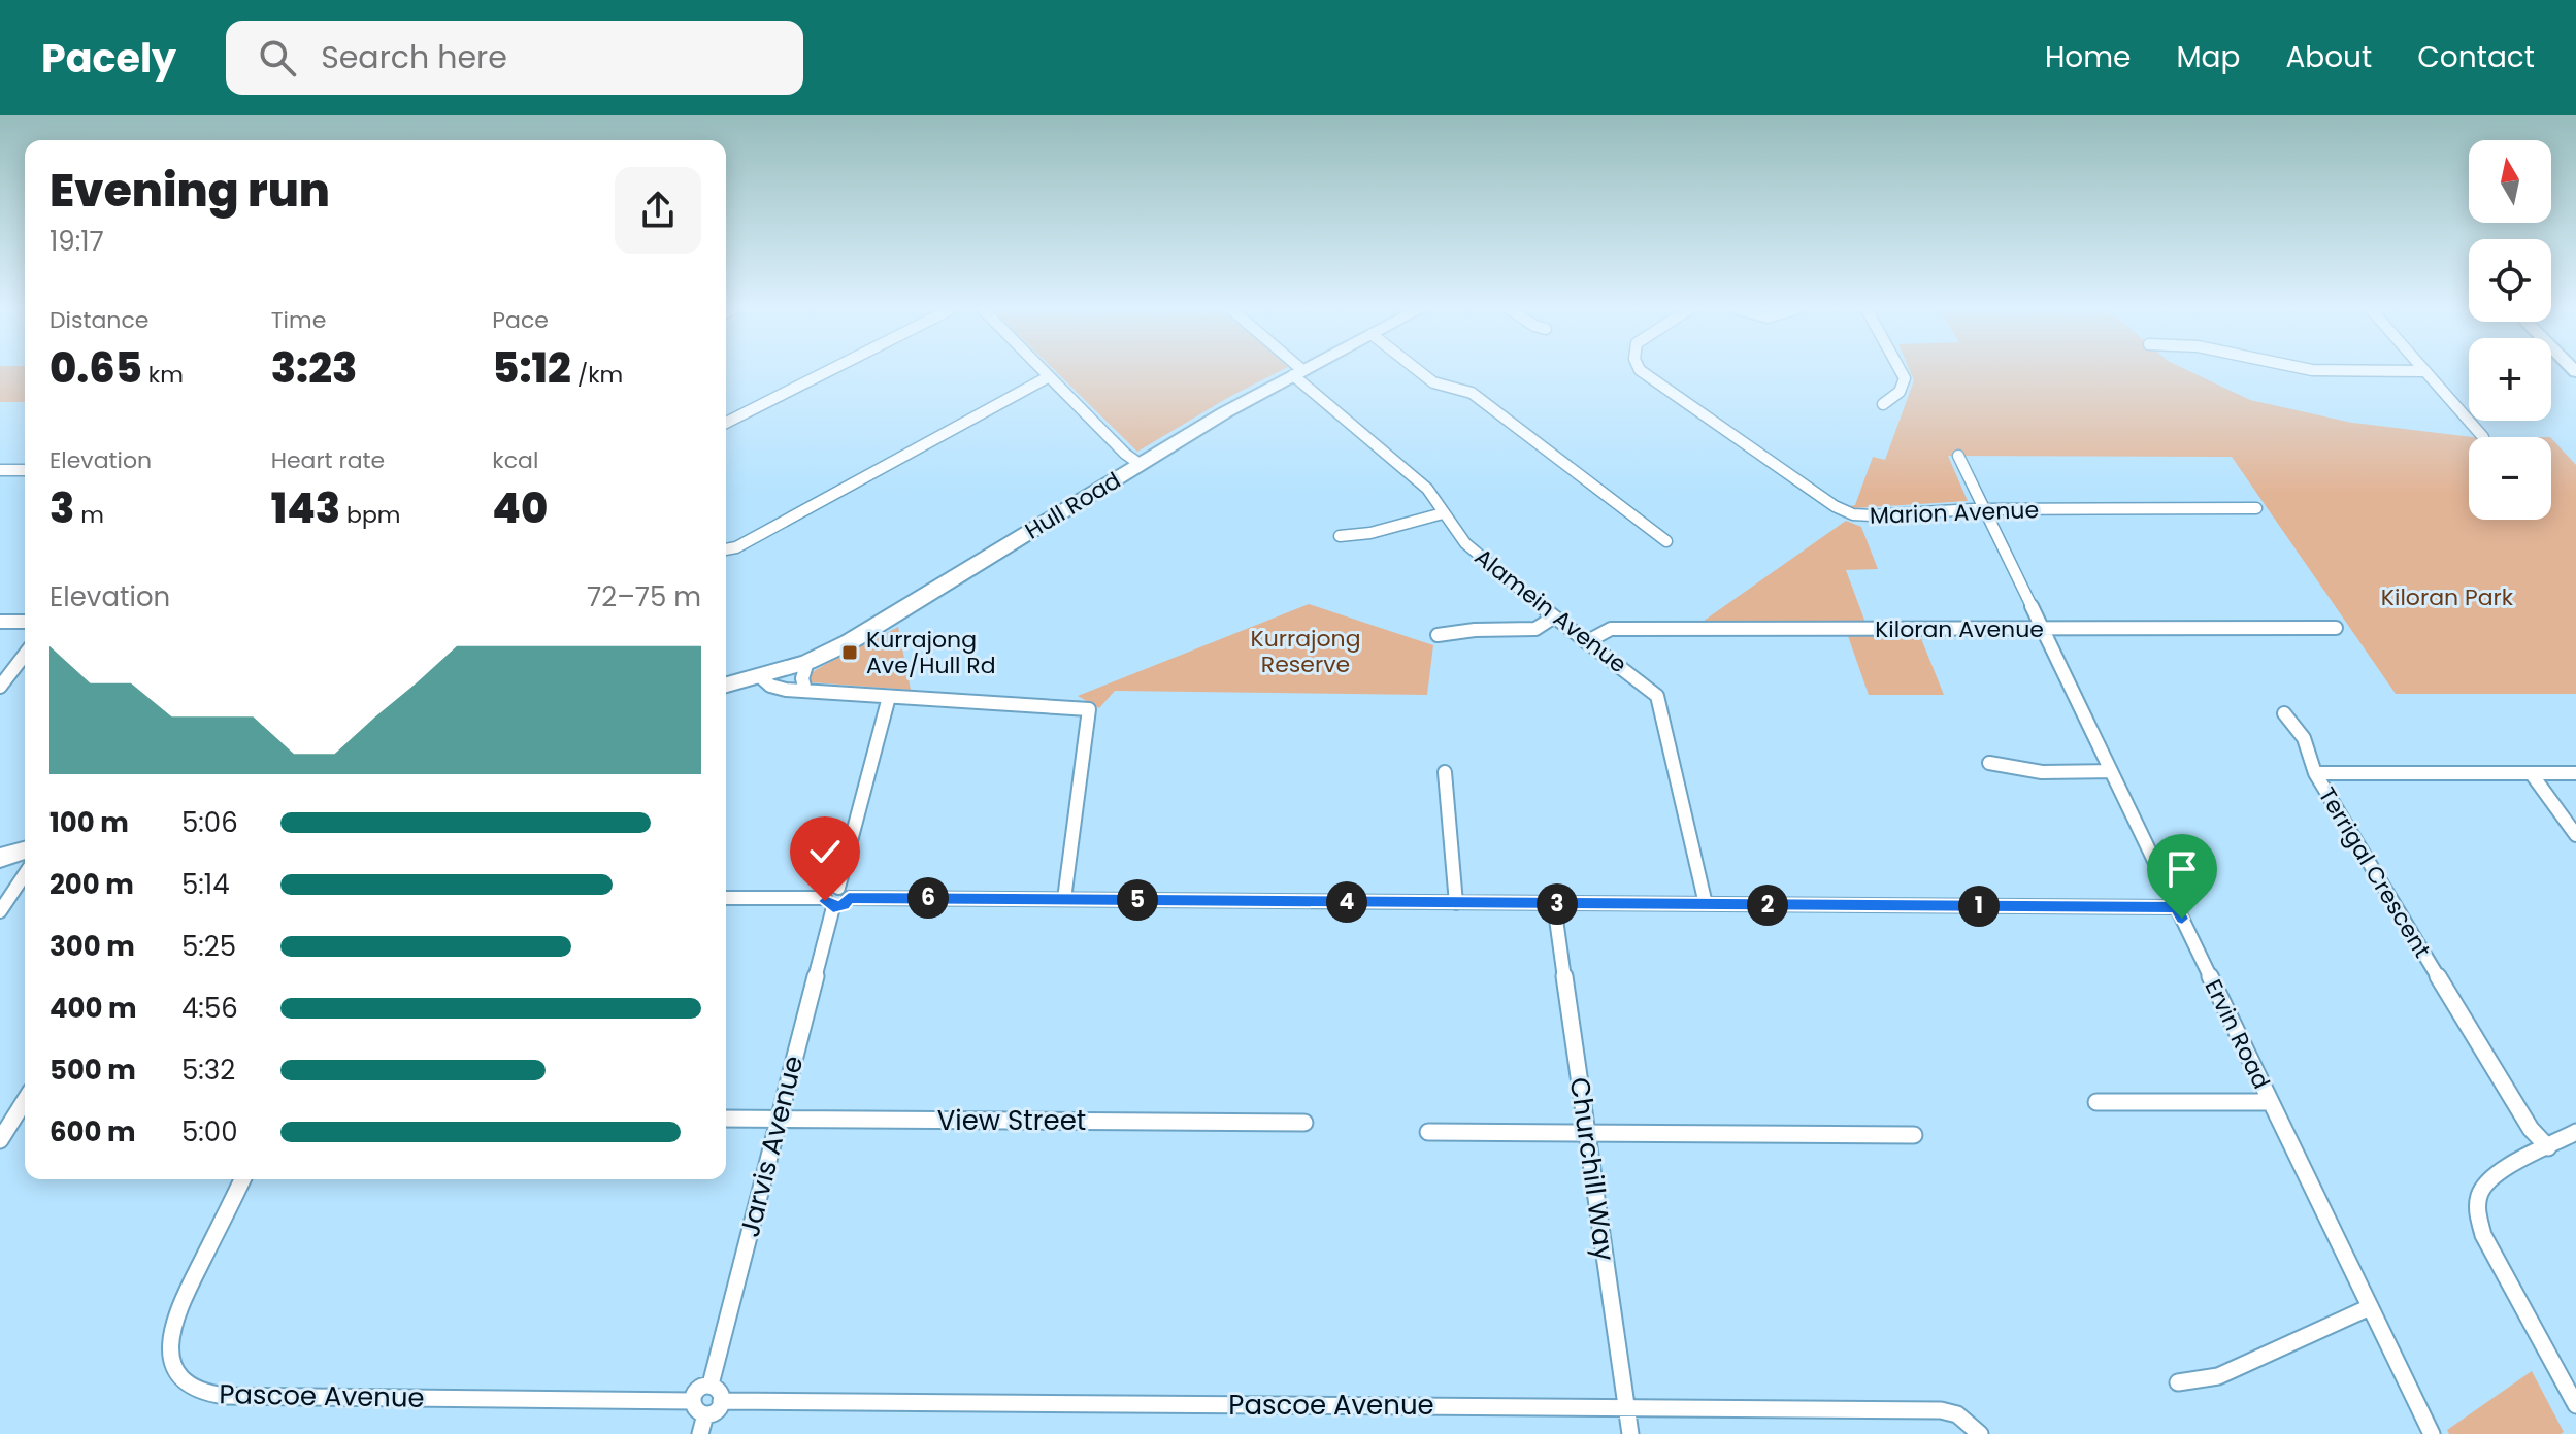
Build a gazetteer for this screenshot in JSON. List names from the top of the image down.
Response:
{
  "streets": {
    "main road": ["Hull Road"],
    "street": [
      "Marion Avenue",
      "Alamein Avenue",
      "Kiloran Avenue",
      "Terrigal Crescent",
      "Ervin Road",
      "View Street",
      "Jarvis Avenue",
      "Churchill Way",
      "Pascoe Avenue"
    ]
  },
  "crossings": [
    ["Hull Road", "Alamein Avenue"],
    ["Marion Avenue", "Ervin Road"],
    ["Alamein Avenue", "Kiloran Avenue"],
    ["Kiloran Avenue", "Ervin Road"],
    ["View Street", "Jarvis Avenue"],
    ["Jarvis Avenue", "Pascoe Avenue"],
    ["Churchill Way", "Pascoe Avenue"]
  ],
  "parks": ["Kiloran Park", "Kurrajong Reserve"],
  "places": {
    "transit": ["Kurrajong Ave/Hull Rd"]
  },
  "north": "top",
  "page": {
    "header": "Pacely",
    "search": "Search here",
    "nav": [
      "Home",
      "Map",
      "About",
      "Contact"
    ],
    "map_buttons": ["+", "−"],
    "heading": ["Evening run", "19:17"],
    "stats": [
      ["Distance", "0.65 km"],
      ["Time", "3:23"],
      ["Pace", "5:12 /km"],
      ["Elevation", "3 m"],
      ["Heart rate", "143 bpm"],
      ["kcal", "40"]
    ],
    "chart": ["Elevation", "72–75 m"],
    "list": [
      {
        "name": "100 m",
        "note": "5:06"
      },
      {
        "name": "200 m",
        "note": "5:14"
      },
      {
        "name": "300 m",
        "note": "5:25"
      },
      {
        "name": "400 m",
        "note": "4:56"
      },
      {
        "name": "500 m",
        "note": "5:32"
      },
      {
        "name": "600 m",
        "note": "5:00"
      }
    ],
    "pins": [
      "6",
      "5",
      "4",
      "3",
      "2",
      "1"
    ]
  }
}
